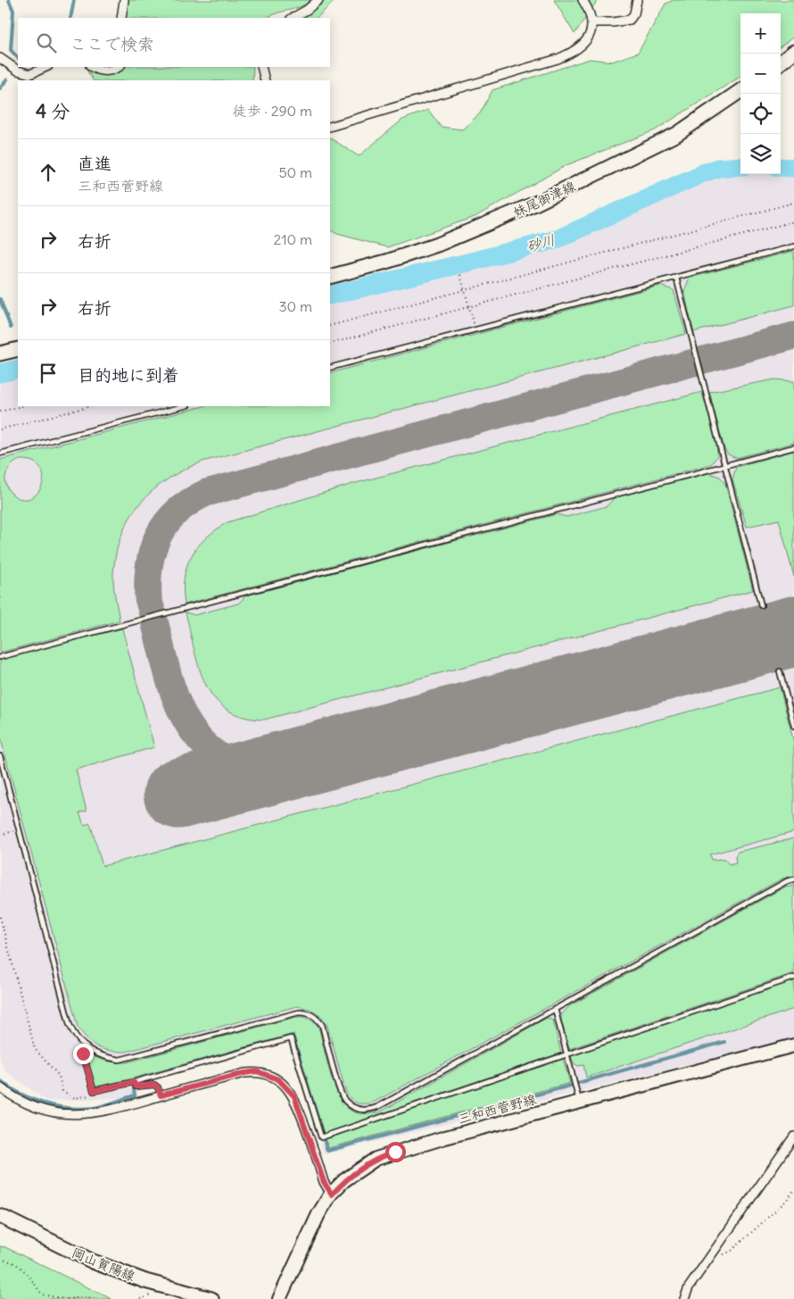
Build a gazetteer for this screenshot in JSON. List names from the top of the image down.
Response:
{
  "streets": {
    "main road": ["妹尾御津線", "三和西菅野線", "岡山賀陽線"]
  },
  "water": ["砂川"],
  "page": {
    "map_buttons": ["+", "−"],
    "search": "ここで検索",
    "heading": ["4 分", "徒歩 · 290 m"],
    "list": [
      ["直進", "三和西菅野線", "50 m"],
      ["右折", "210 m"],
      ["右折", "30 m"],
      "目的地に到着"
    ]
  }
}
